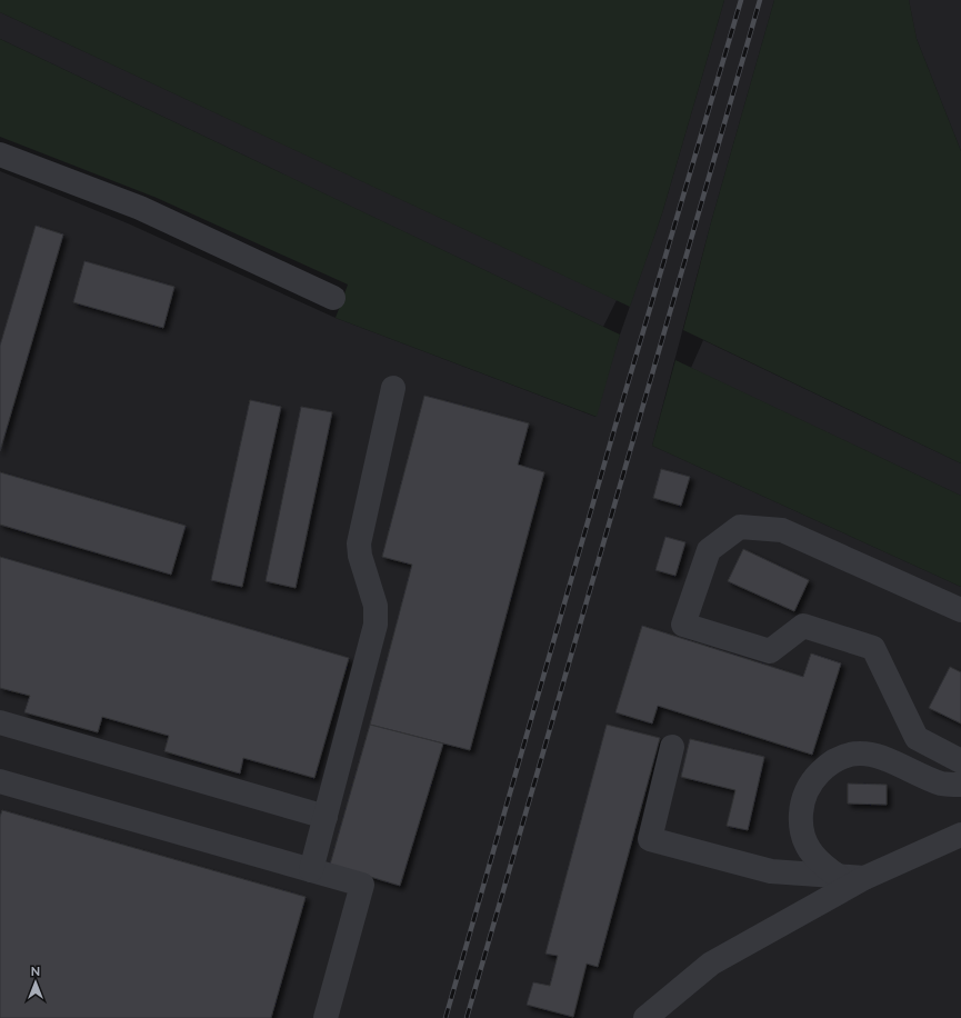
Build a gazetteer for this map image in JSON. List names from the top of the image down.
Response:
{
  "north": "top"
}
